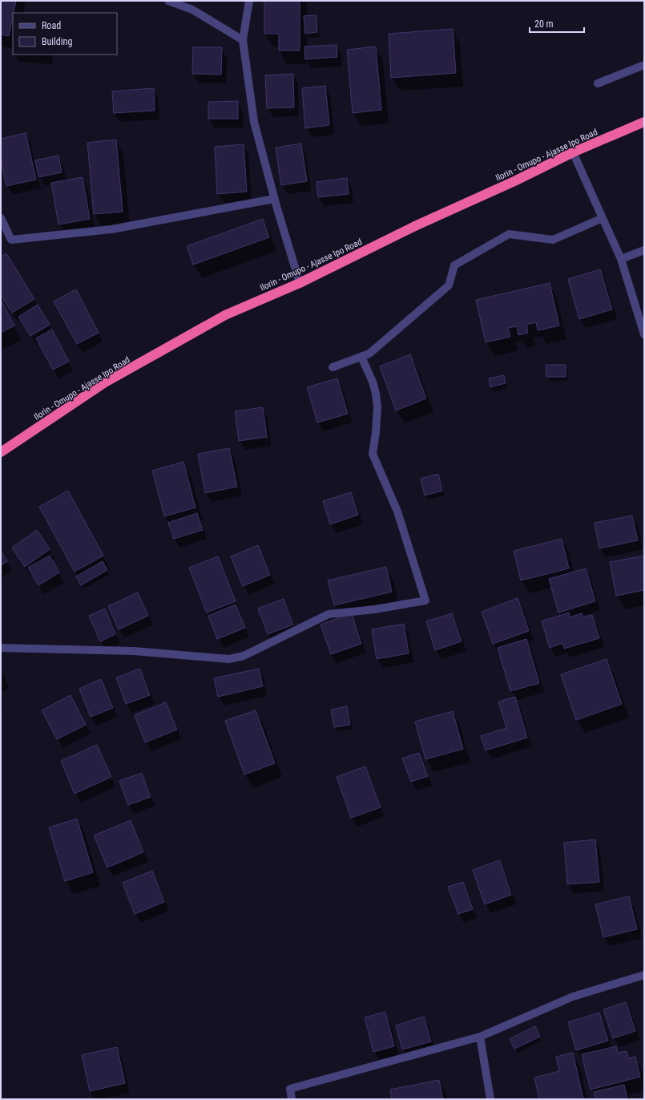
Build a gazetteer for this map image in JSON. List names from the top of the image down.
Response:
{
  "streets": {
    "highway": ["Ilorin - Omupo - Ajasse Ipo Road"]
  },
  "legend": ["Road", "Building"],
  "scale_bar": "20 m"
}
